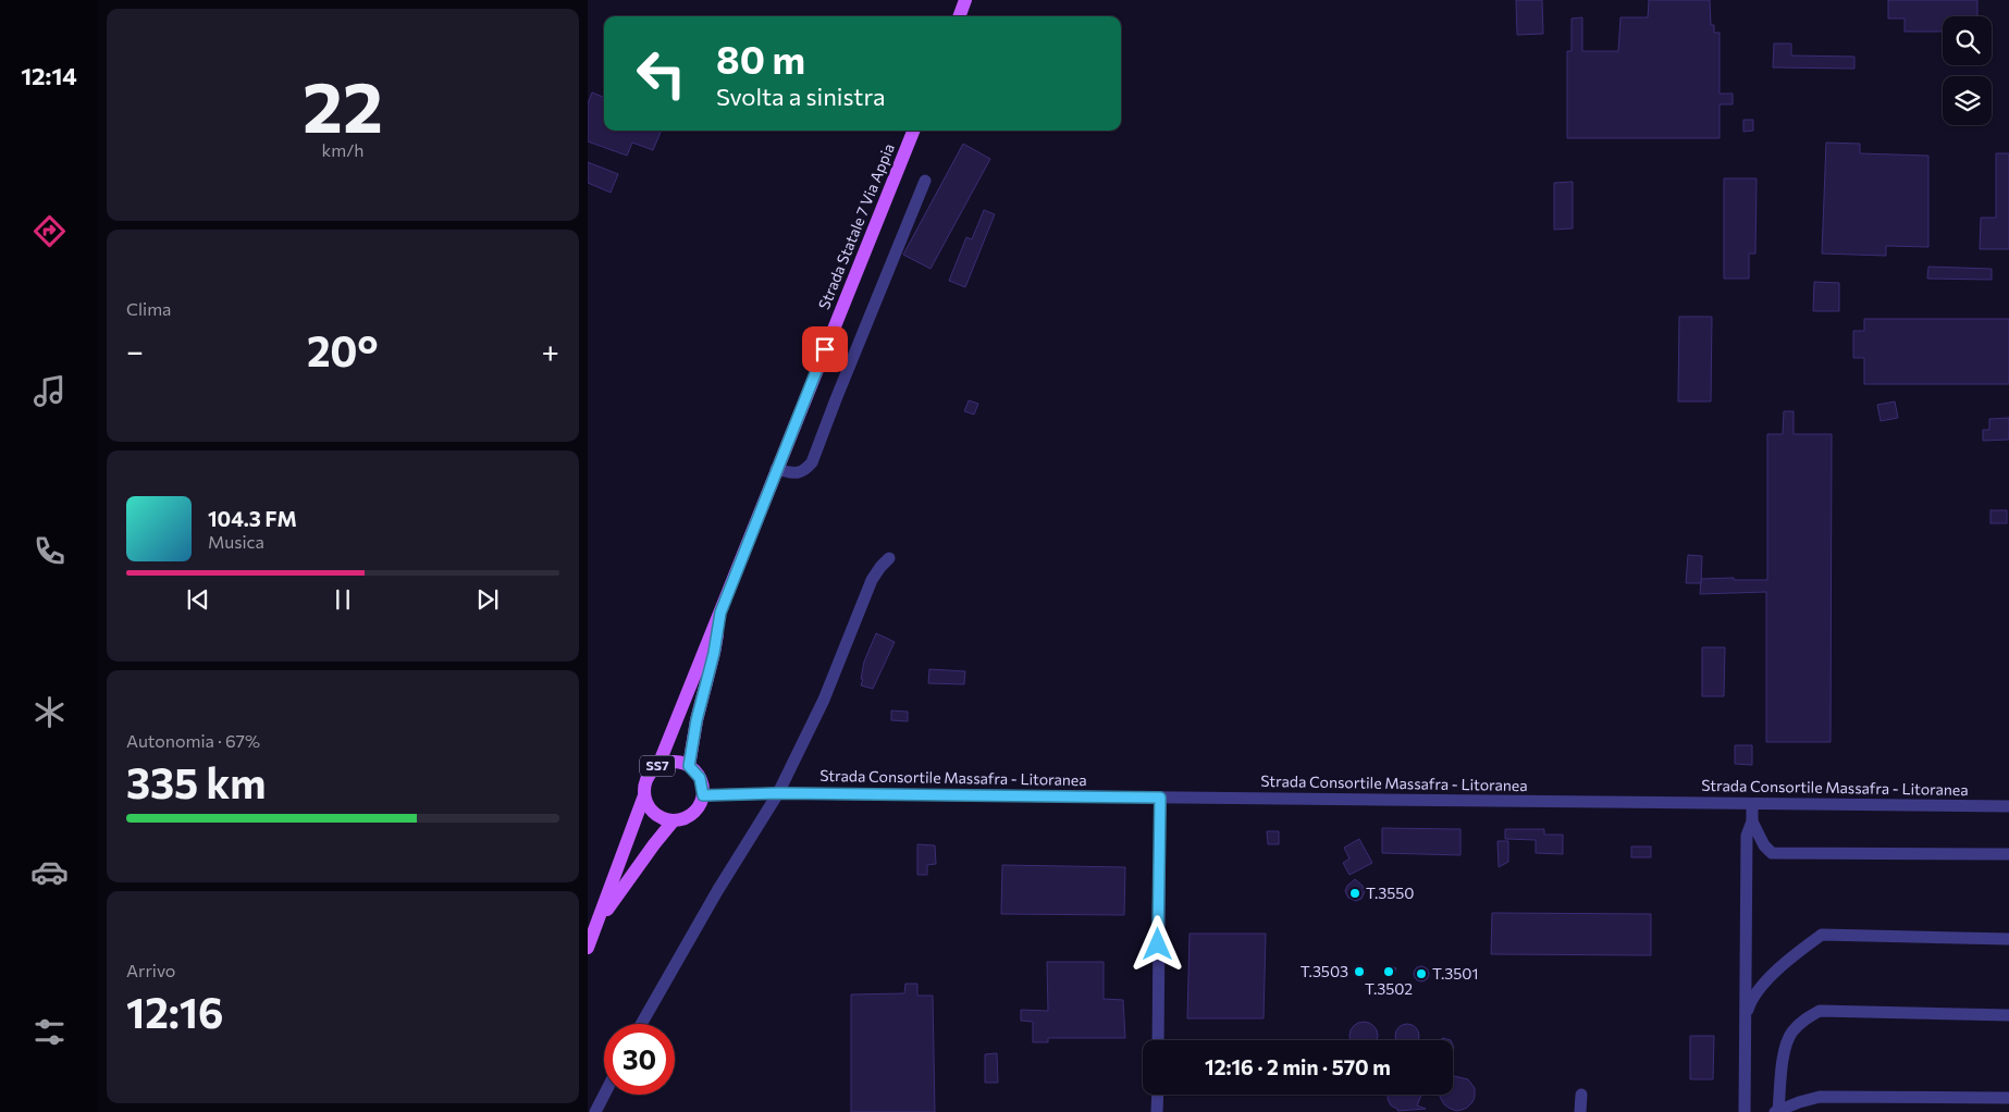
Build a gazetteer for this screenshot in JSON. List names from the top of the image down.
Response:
{
  "streets": {
    "main road": ["Strada Statale 7 Via Appia", "SS7"],
    "street": ["Strada Consortile Massafra - Litoranea"]
  },
  "crossings": [
    ["Strada Statale 7 Via Appia", "SS7"],
    ["Strada Statale 7 Via Appia", "Strada Consortile Massafra - Litoranea"],
    ["SS7", "Strada Consortile Massafra - Litoranea"]
  ],
  "places": [
    "T.3550",
    "T.3503",
    "T.3502",
    "T.3501"
  ],
  "page": {
    "tabs": "12:14",
    "tile": [
      ["22", "km/h"],
      "Clima",
      ["Autonomia · 67%", "335 km"],
      ["Arrivo", "12:16"]
    ],
    "turn": ["80 m", "Svolta a sinistra"],
    "heat": ["−", "20°", "+"],
    "song": ["104.3 FM", "Musica"],
    "limit": "30",
    "trip": "12:16 · 2 min · 570 m"
  }
}
